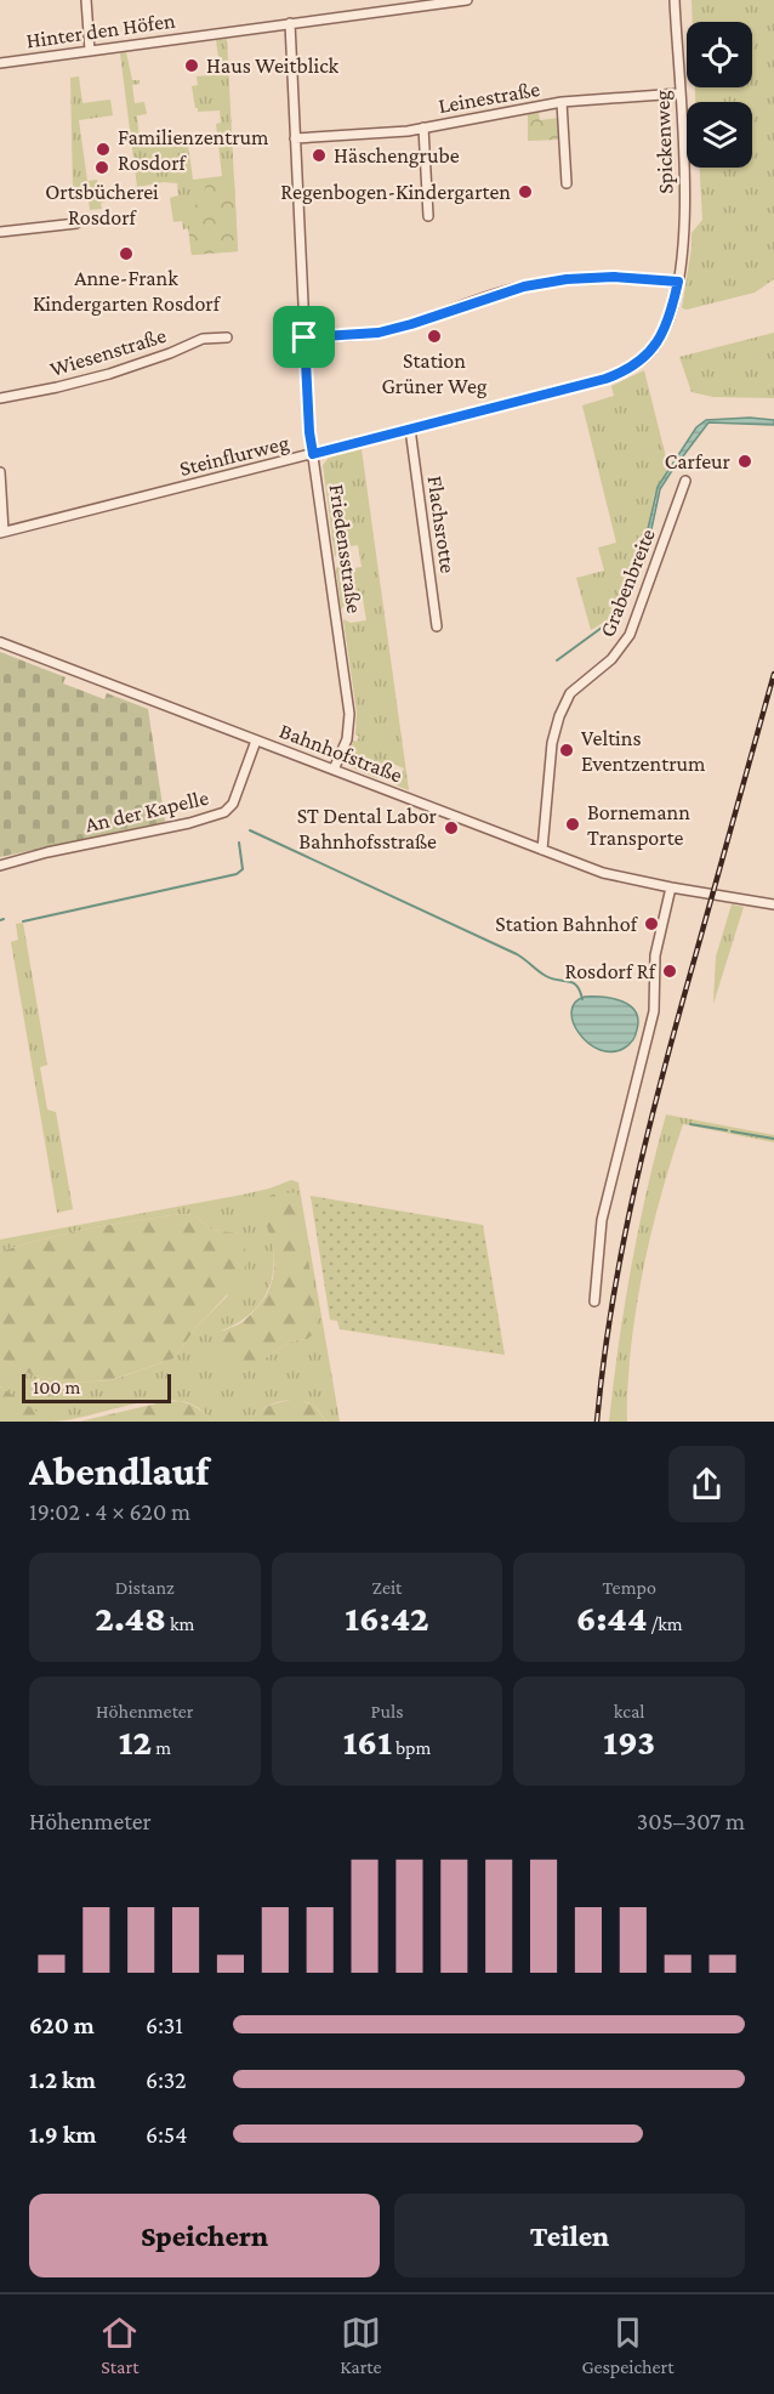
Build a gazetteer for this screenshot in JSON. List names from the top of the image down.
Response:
{
  "streets": {
    "street": [
      "Hinter den Höfen",
      "Leinestraße",
      "Spickenweg",
      "Wiesenstraße",
      "Steinflurweg",
      "Flachsrotte",
      "Friedensstraße",
      "Grabenbreite",
      "Bahnhofstraße",
      "An der Kapelle"
    ]
  },
  "crossings": [
    ["Hinter den Höfen", "Friedensstraße"],
    ["Leinestraße", "Spickenweg"],
    ["Leinestraße", "Friedensstraße"],
    ["Spickenweg", "Steinflurweg"],
    ["Steinflurweg", "Flachsrotte"],
    ["Steinflurweg", "Friedensstraße"],
    ["Friedensstraße", "Bahnhofstraße"],
    ["Grabenbreite", "Bahnhofstraße"],
    ["Bahnhofstraße", "An der Kapelle"]
  ],
  "places": [
    "Haus Weitblick",
    "Familienzentrum Rosdorf",
    "Häschengrube",
    "Ortsbücherei Rosdorf",
    "Regenbogen-Kindergarten",
    "Anne-Frank Kindergarten Rosdorf",
    "Station Grüner Weg",
    "Carfeur",
    "Veltins Eventzentrum",
    "Bornemann Transporte",
    "ST Dental Labor Bahnhofsstraße",
    "Station Bahnhof",
    "Rosdorf Rf"
  ],
  "scale_bar": "100 m",
  "page": {
    "scale": "100 m",
    "heading": ["Abendlauf", "19:02 · 4 × 620 m"],
    "stats": [
      ["Distanz", "2.48 km"],
      ["Zeit", "16:42"],
      ["Tempo", "6:44 /km"],
      ["Höhenmeter", "12 m"],
      ["Puls", "161 bpm"],
      ["kcal", "193"]
    ],
    "chart": ["Höhenmeter", "305–307 m"],
    "list": [
      {
        "name": "620 m",
        "note": "6:31"
      },
      {
        "name": "1.2 km",
        "note": "6:32"
      },
      {
        "name": "1.9 km",
        "note": "6:54"
      }
    ],
    "buttons": ["Speichern", "Teilen"],
    "tabs": ["Start", "Karte", "Gespeichert"]
  }
}
